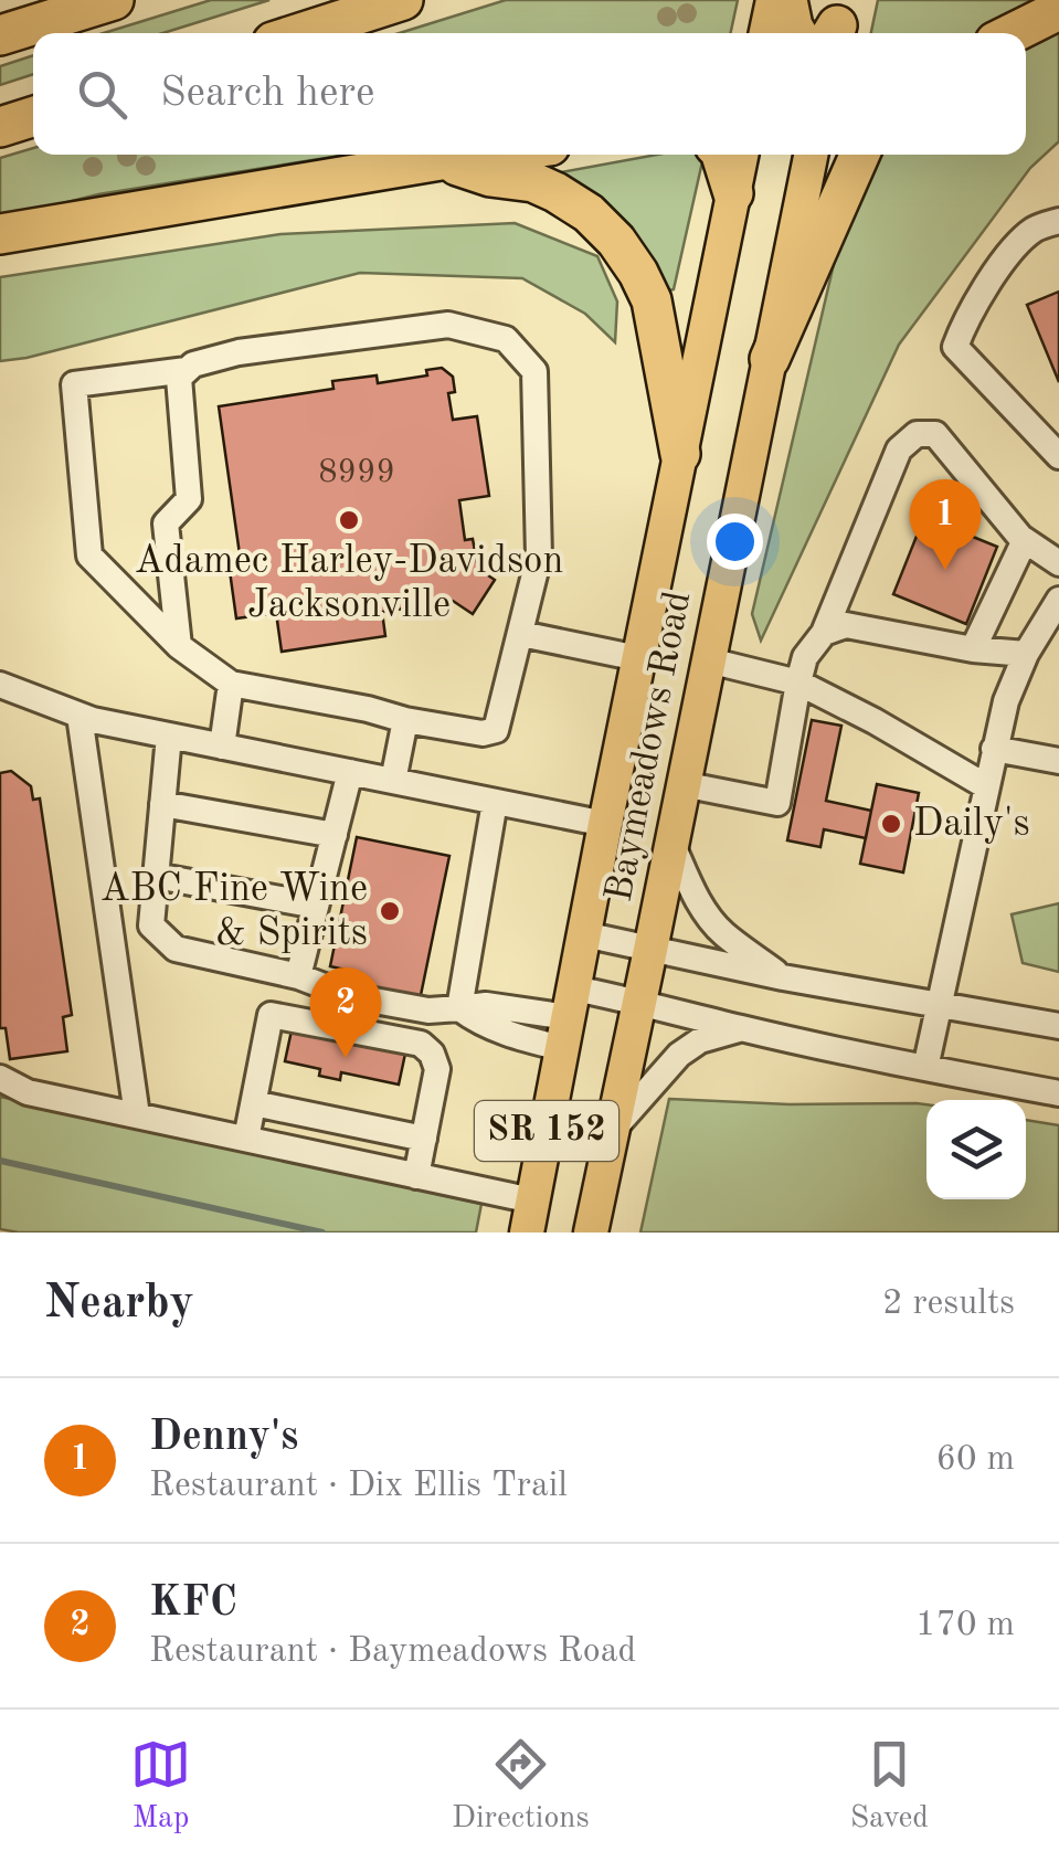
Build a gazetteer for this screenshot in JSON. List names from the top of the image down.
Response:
{
  "streets": {
    "main road": ["Baymeadows Road", "SR 152"]
  },
  "places": ["Adamec Harley-Davidson Jacksonville", "Daily's", "ABC Fine Wine & Spirits"],
  "house_numbers": ["8999"],
  "page": {
    "search": "Search here",
    "pins": ["1", "2"],
    "heading": ["Nearby", "2 results"],
    "list": [
      {
        "mark": "1",
        "name": "Denny's",
        "note": "Restaurant · Dix Ellis Trail",
        "value": "60 m"
      },
      {
        "mark": "2",
        "name": "KFC",
        "note": "Restaurant · Baymeadows Road",
        "value": "170 m"
      }
    ],
    "nav": ["Map", "Directions", "Saved"]
  }
}
